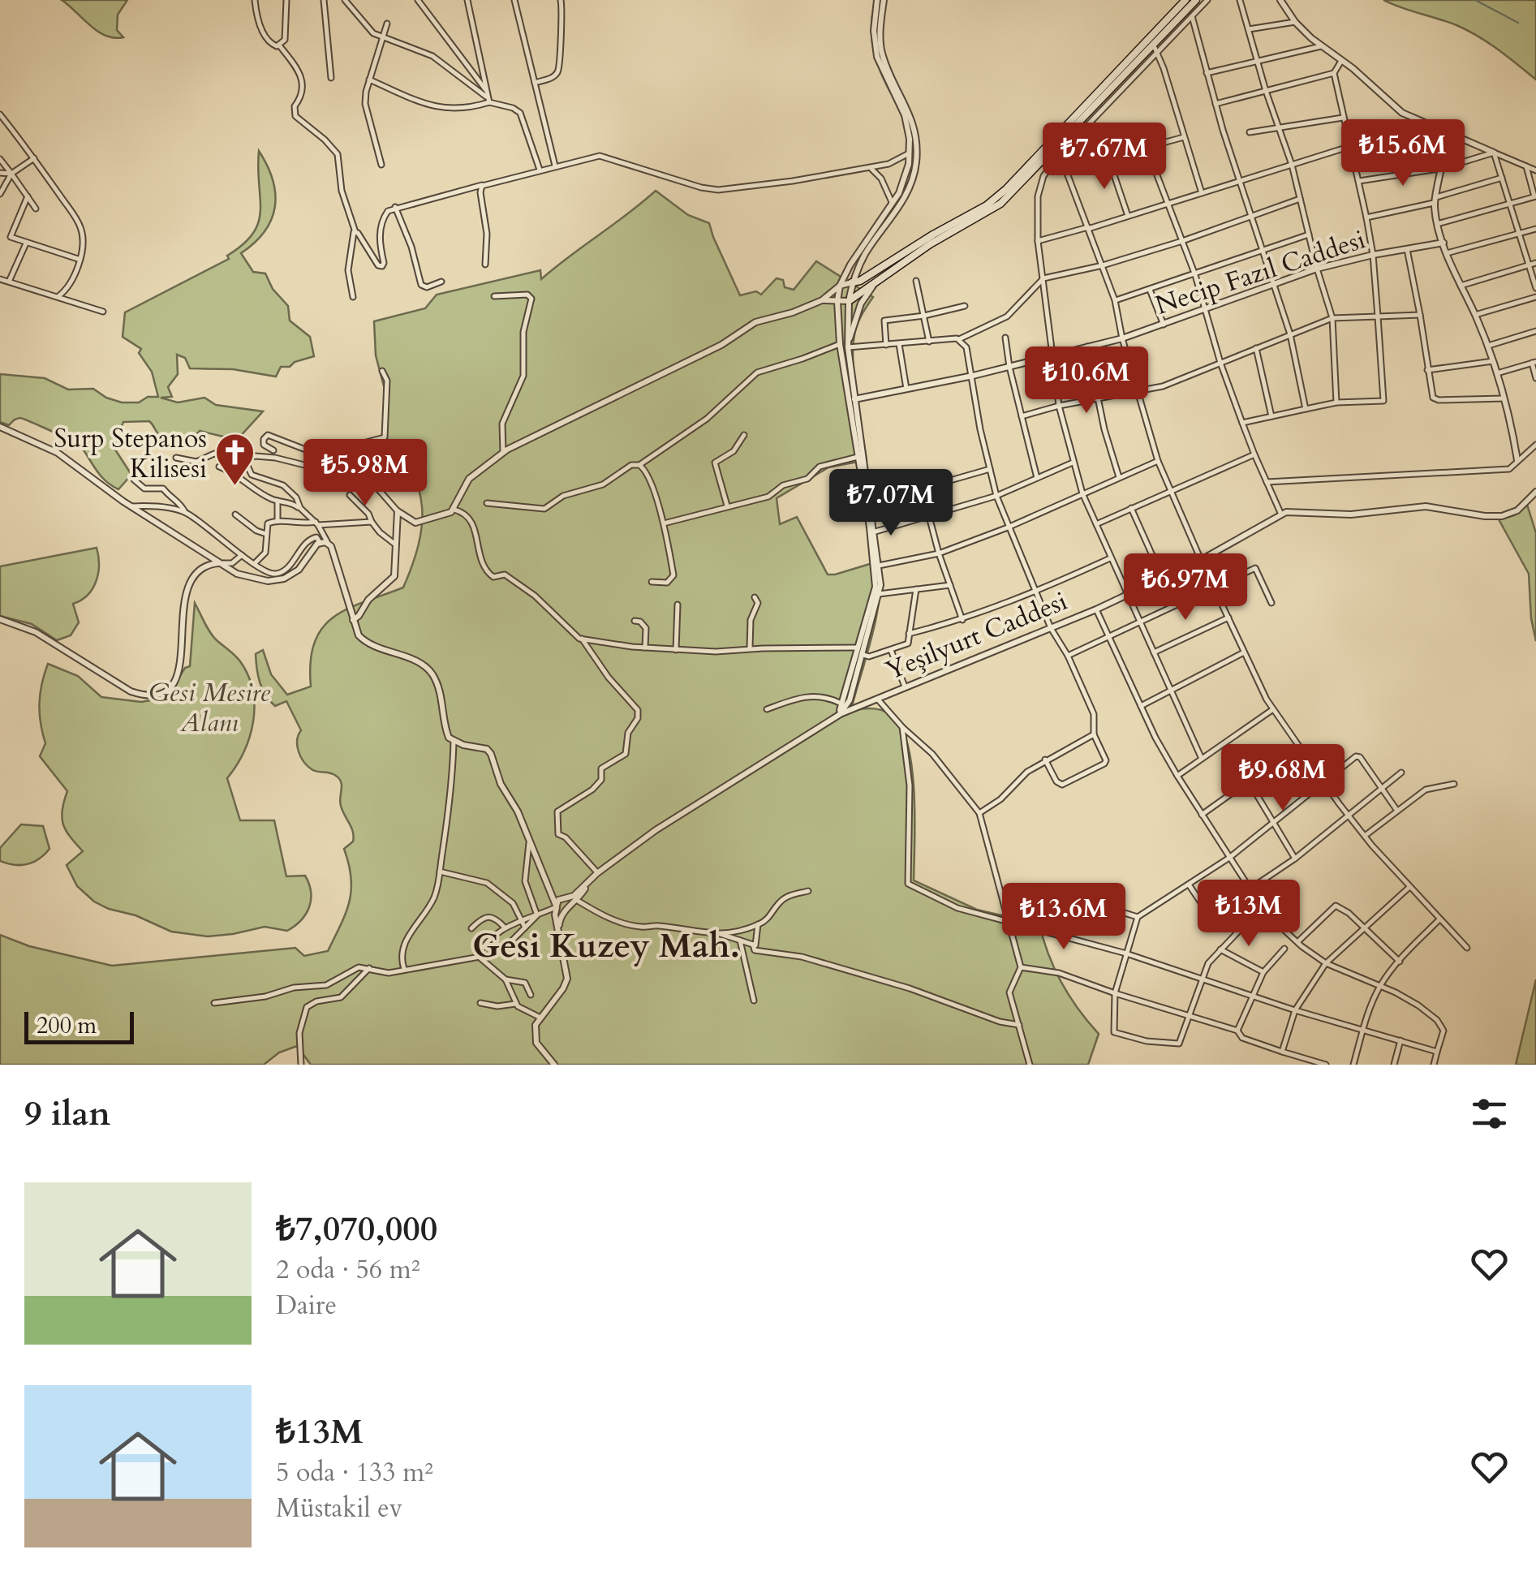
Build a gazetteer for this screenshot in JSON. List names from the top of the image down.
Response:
{
  "streets": {
    "street": ["Necip Fazıl Caddesi", "Yeşilyurt Caddesi"]
  },
  "districts": ["Gesi Kuzey Mah."],
  "parks": ["Gesi Mesire Alanı"],
  "places": {
    "church": ["Surp Stepanos Kilisesi"]
  },
  "scale_bar": "200 m",
  "page": {
    "price": [
      "₺15.6M",
      "₺7.67M",
      "₺10.6M",
      "₺5.98M",
      "₺7.07M",
      "₺6.97M",
      "₺9.68M",
      "₺13M",
      "₺13.6M"
    ],
    "scale": "200 m",
    "heading": "9 ilan",
    "list": [
      {
        "name": "₺7,070,000",
        "note": "2 oda · 56 m² · Daire"
      },
      {
        "name": "₺13M",
        "note": "5 oda · 133 m² · Müstakil ev"
      }
    ]
  }
}
